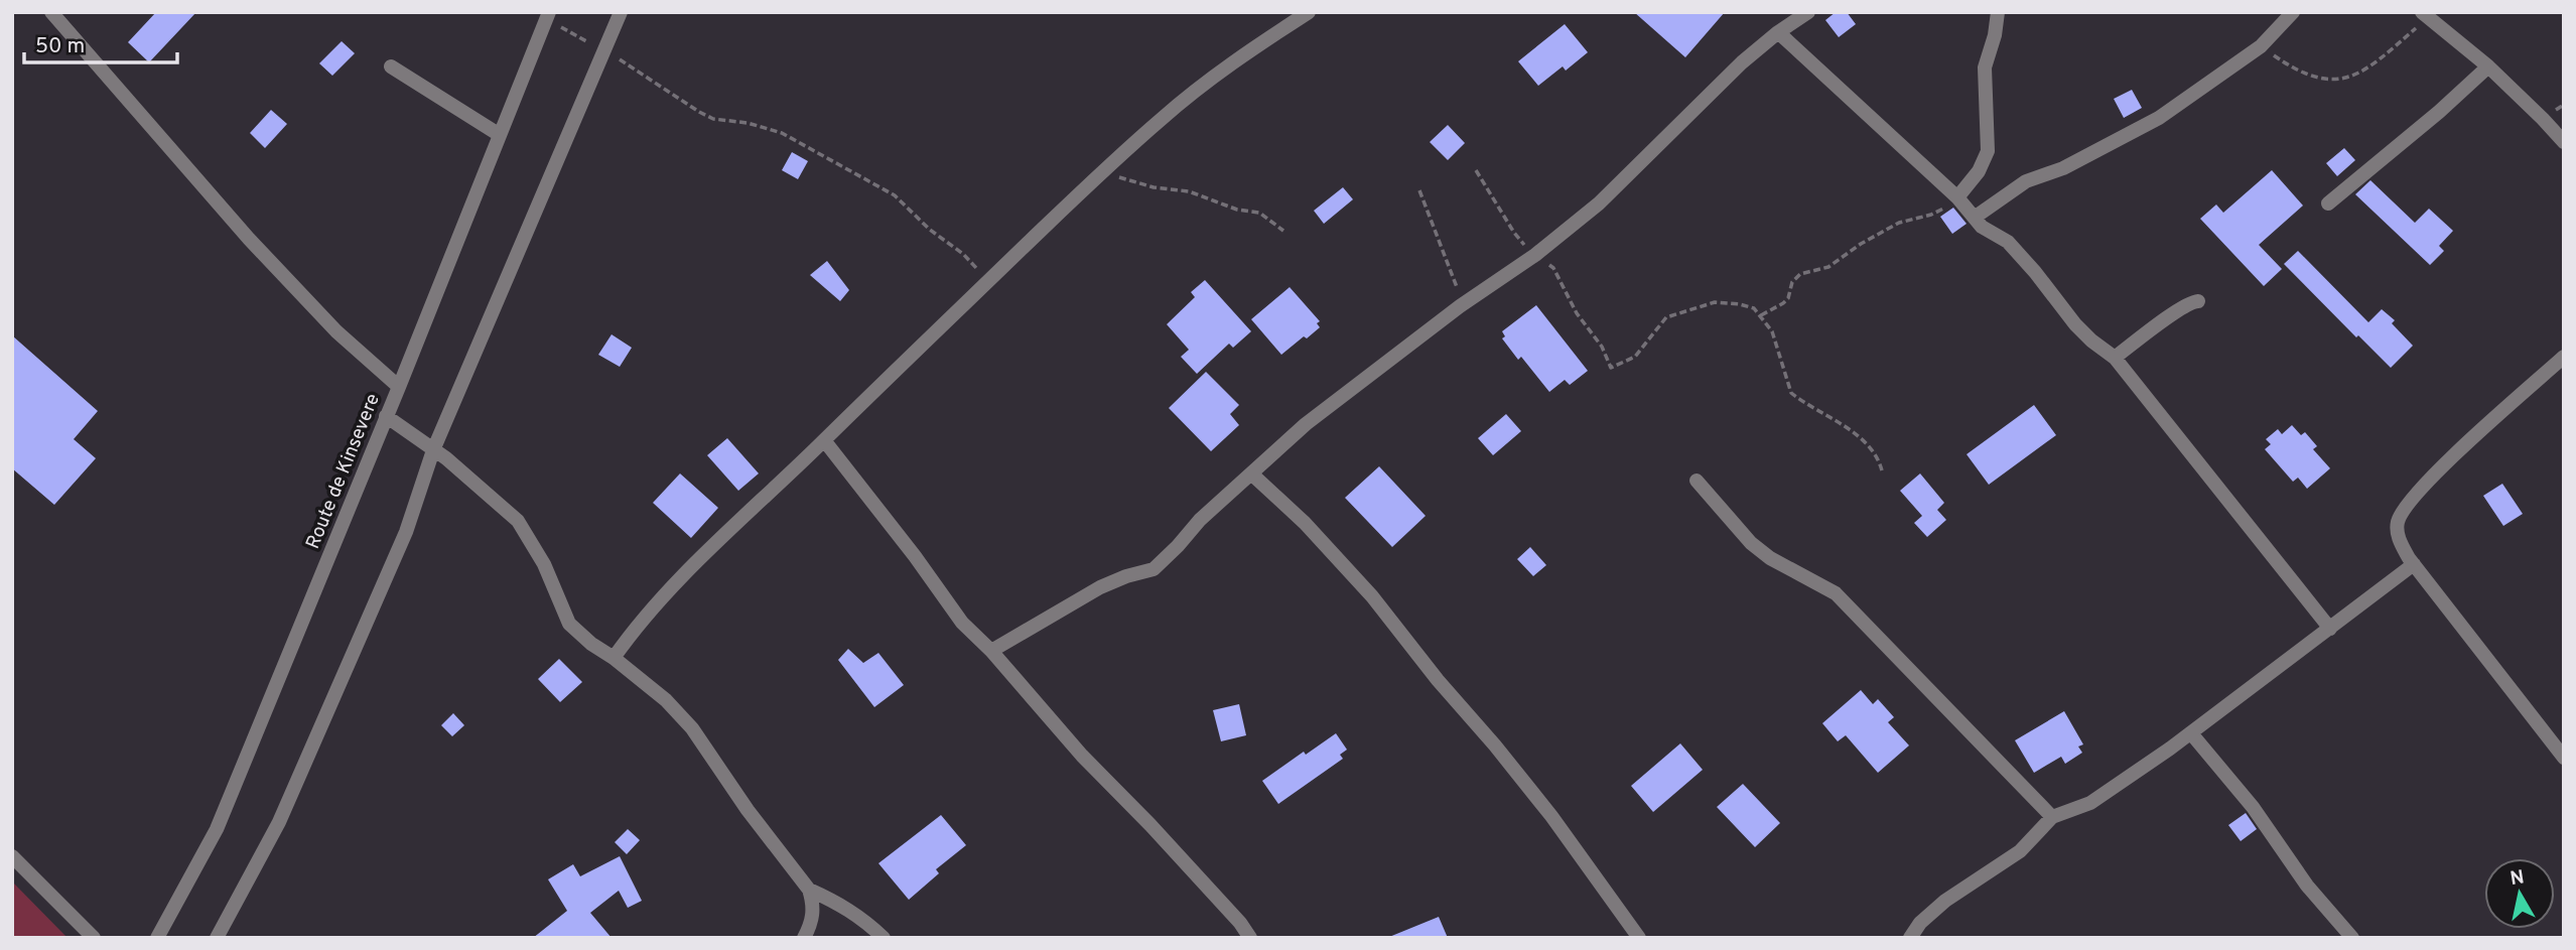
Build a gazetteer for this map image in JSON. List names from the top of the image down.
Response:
{
  "streets": {
    "street": ["Route de Kinsevere"]
  },
  "scale_bar": "50 m",
  "north": "top"
}
